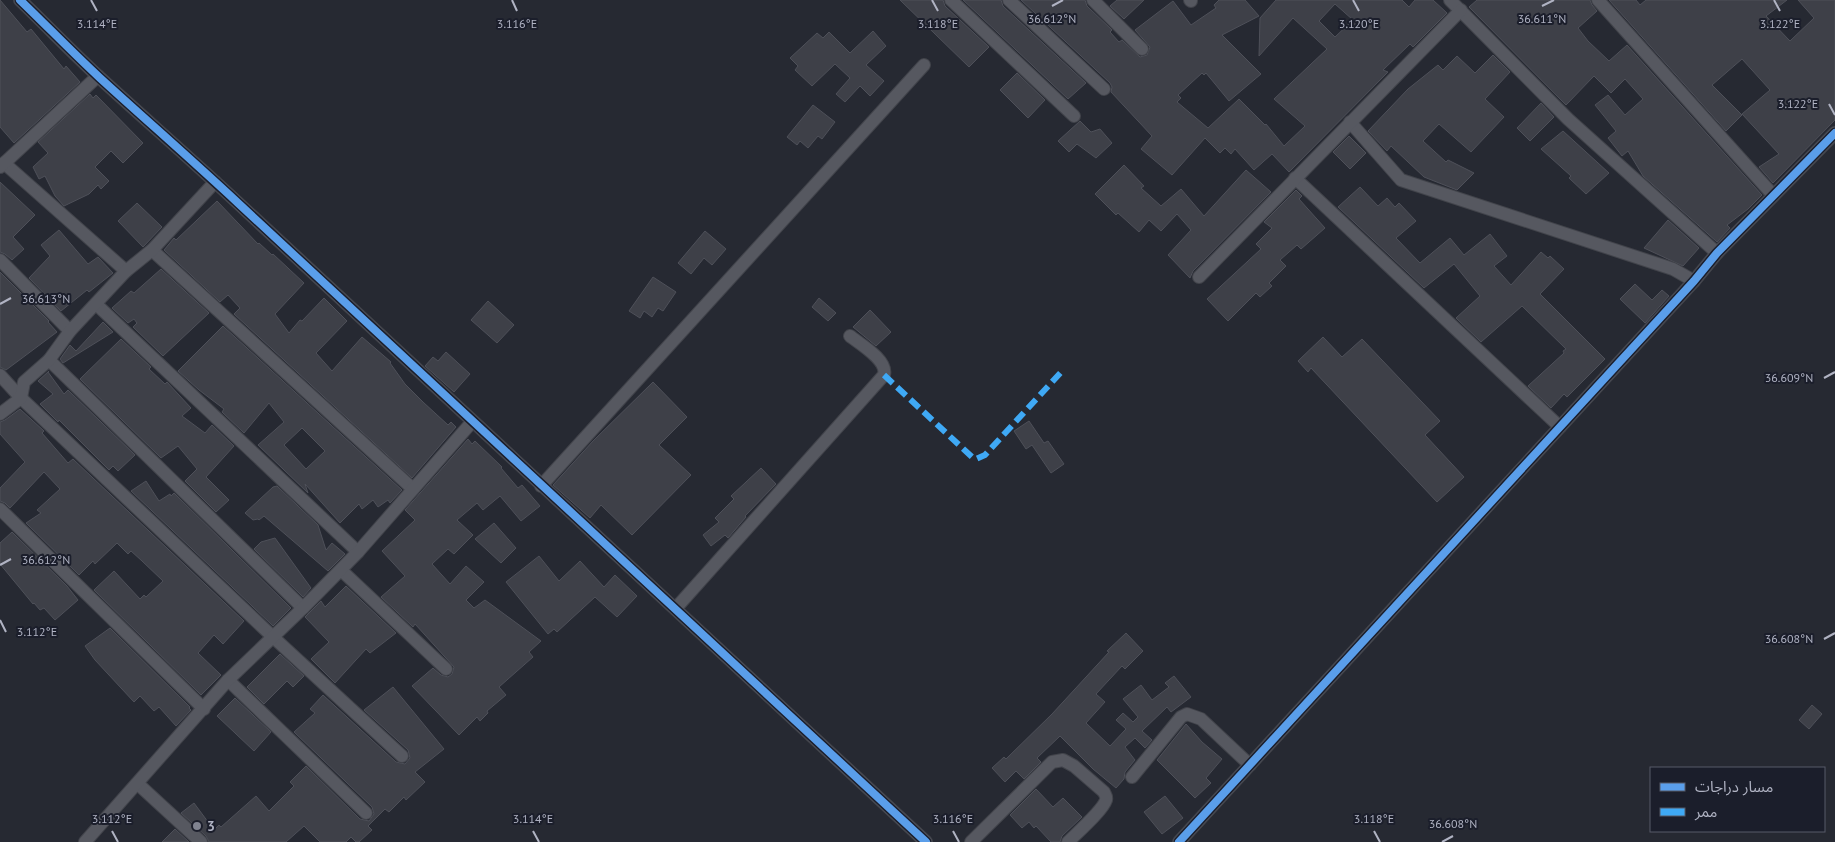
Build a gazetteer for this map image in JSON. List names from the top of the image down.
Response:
{
  "places": ["3"],
  "legend": ["مسار دراجات", "ممر"],
  "coordinates": [
    "36.612°N",
    "36.611°N",
    "3.114°E",
    "3.116°E",
    "3.118°E",
    "3.120°E",
    "3.122°E",
    "36.613°N",
    "36.609°N",
    "3.112°E",
    "36.608°N"
  ]
}
